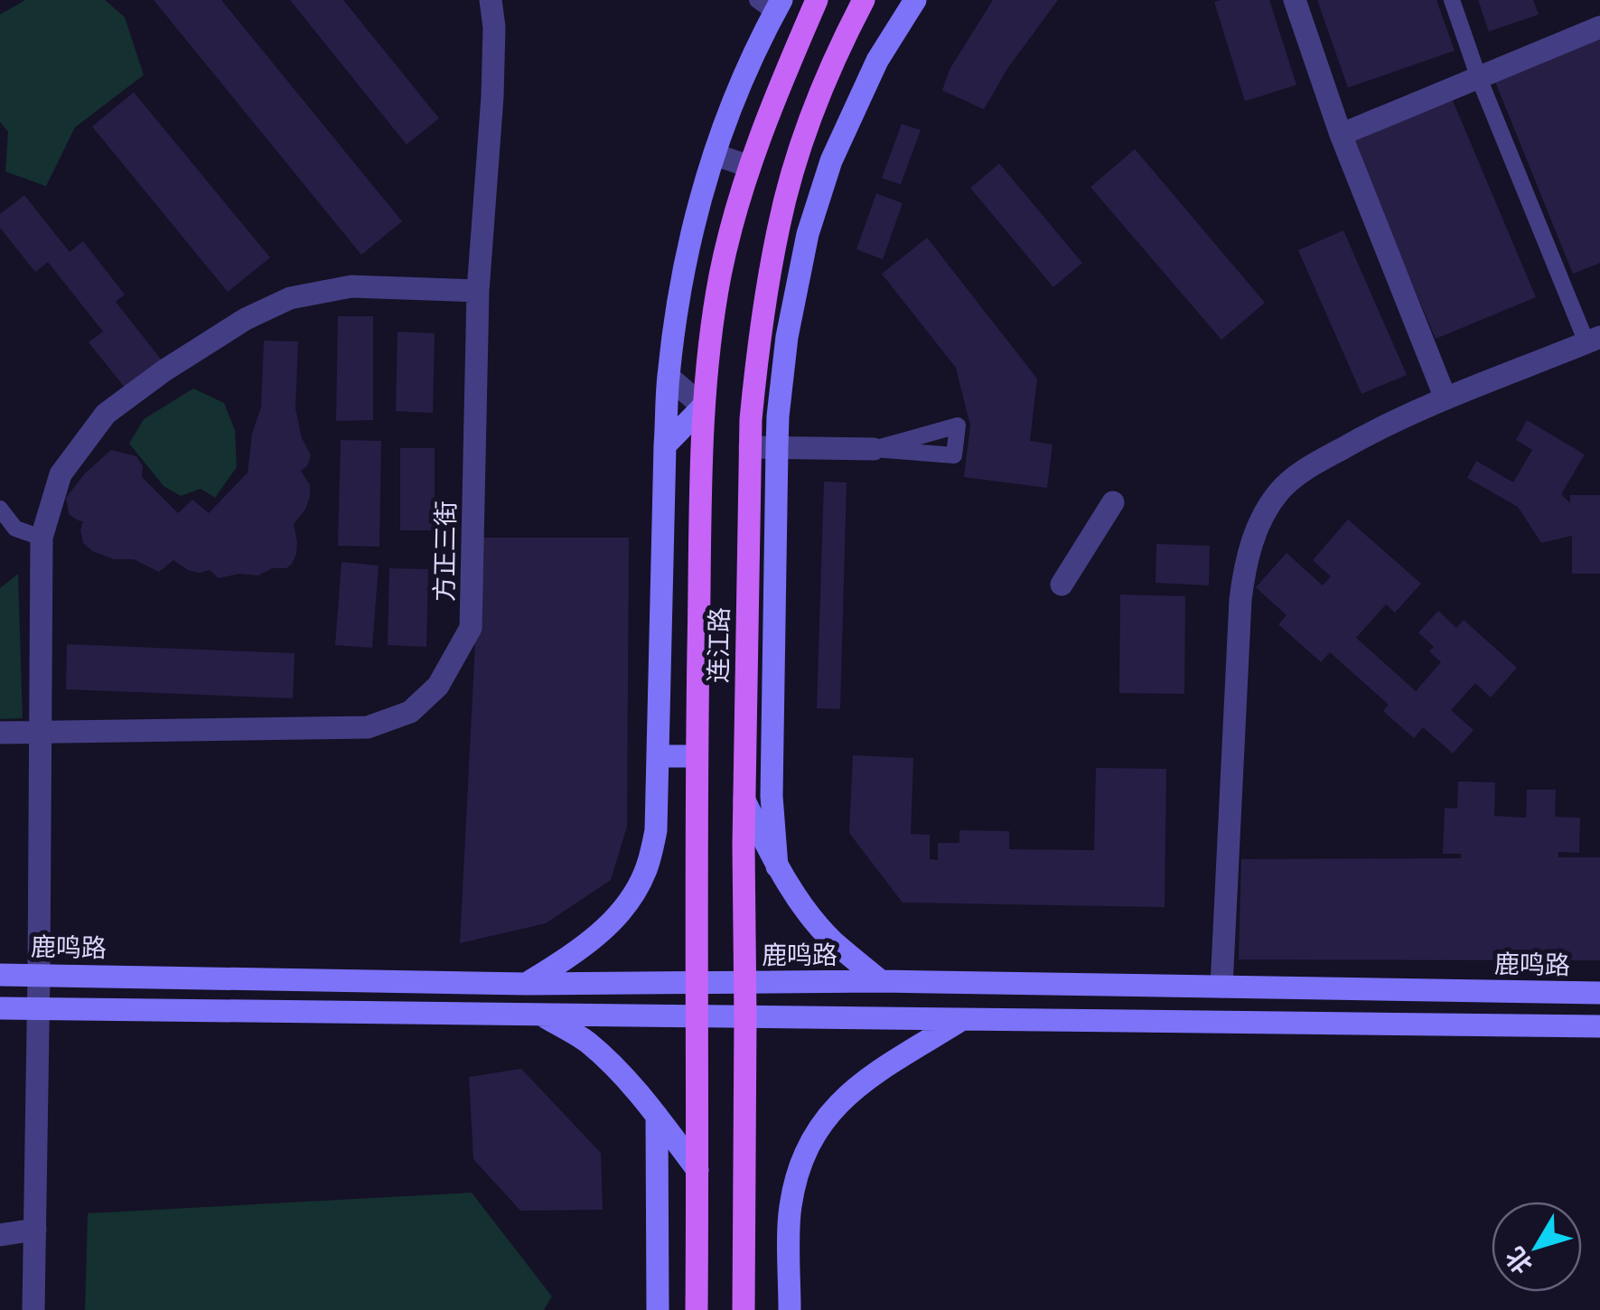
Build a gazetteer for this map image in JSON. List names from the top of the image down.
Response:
{
  "streets": {
    "main road": ["连江路"],
    "street": ["方正三街", "鹿鸣路"]
  },
  "crossings": [
    ["连江路", "鹿鸣路"]
  ],
  "north": "bottom left"
}
